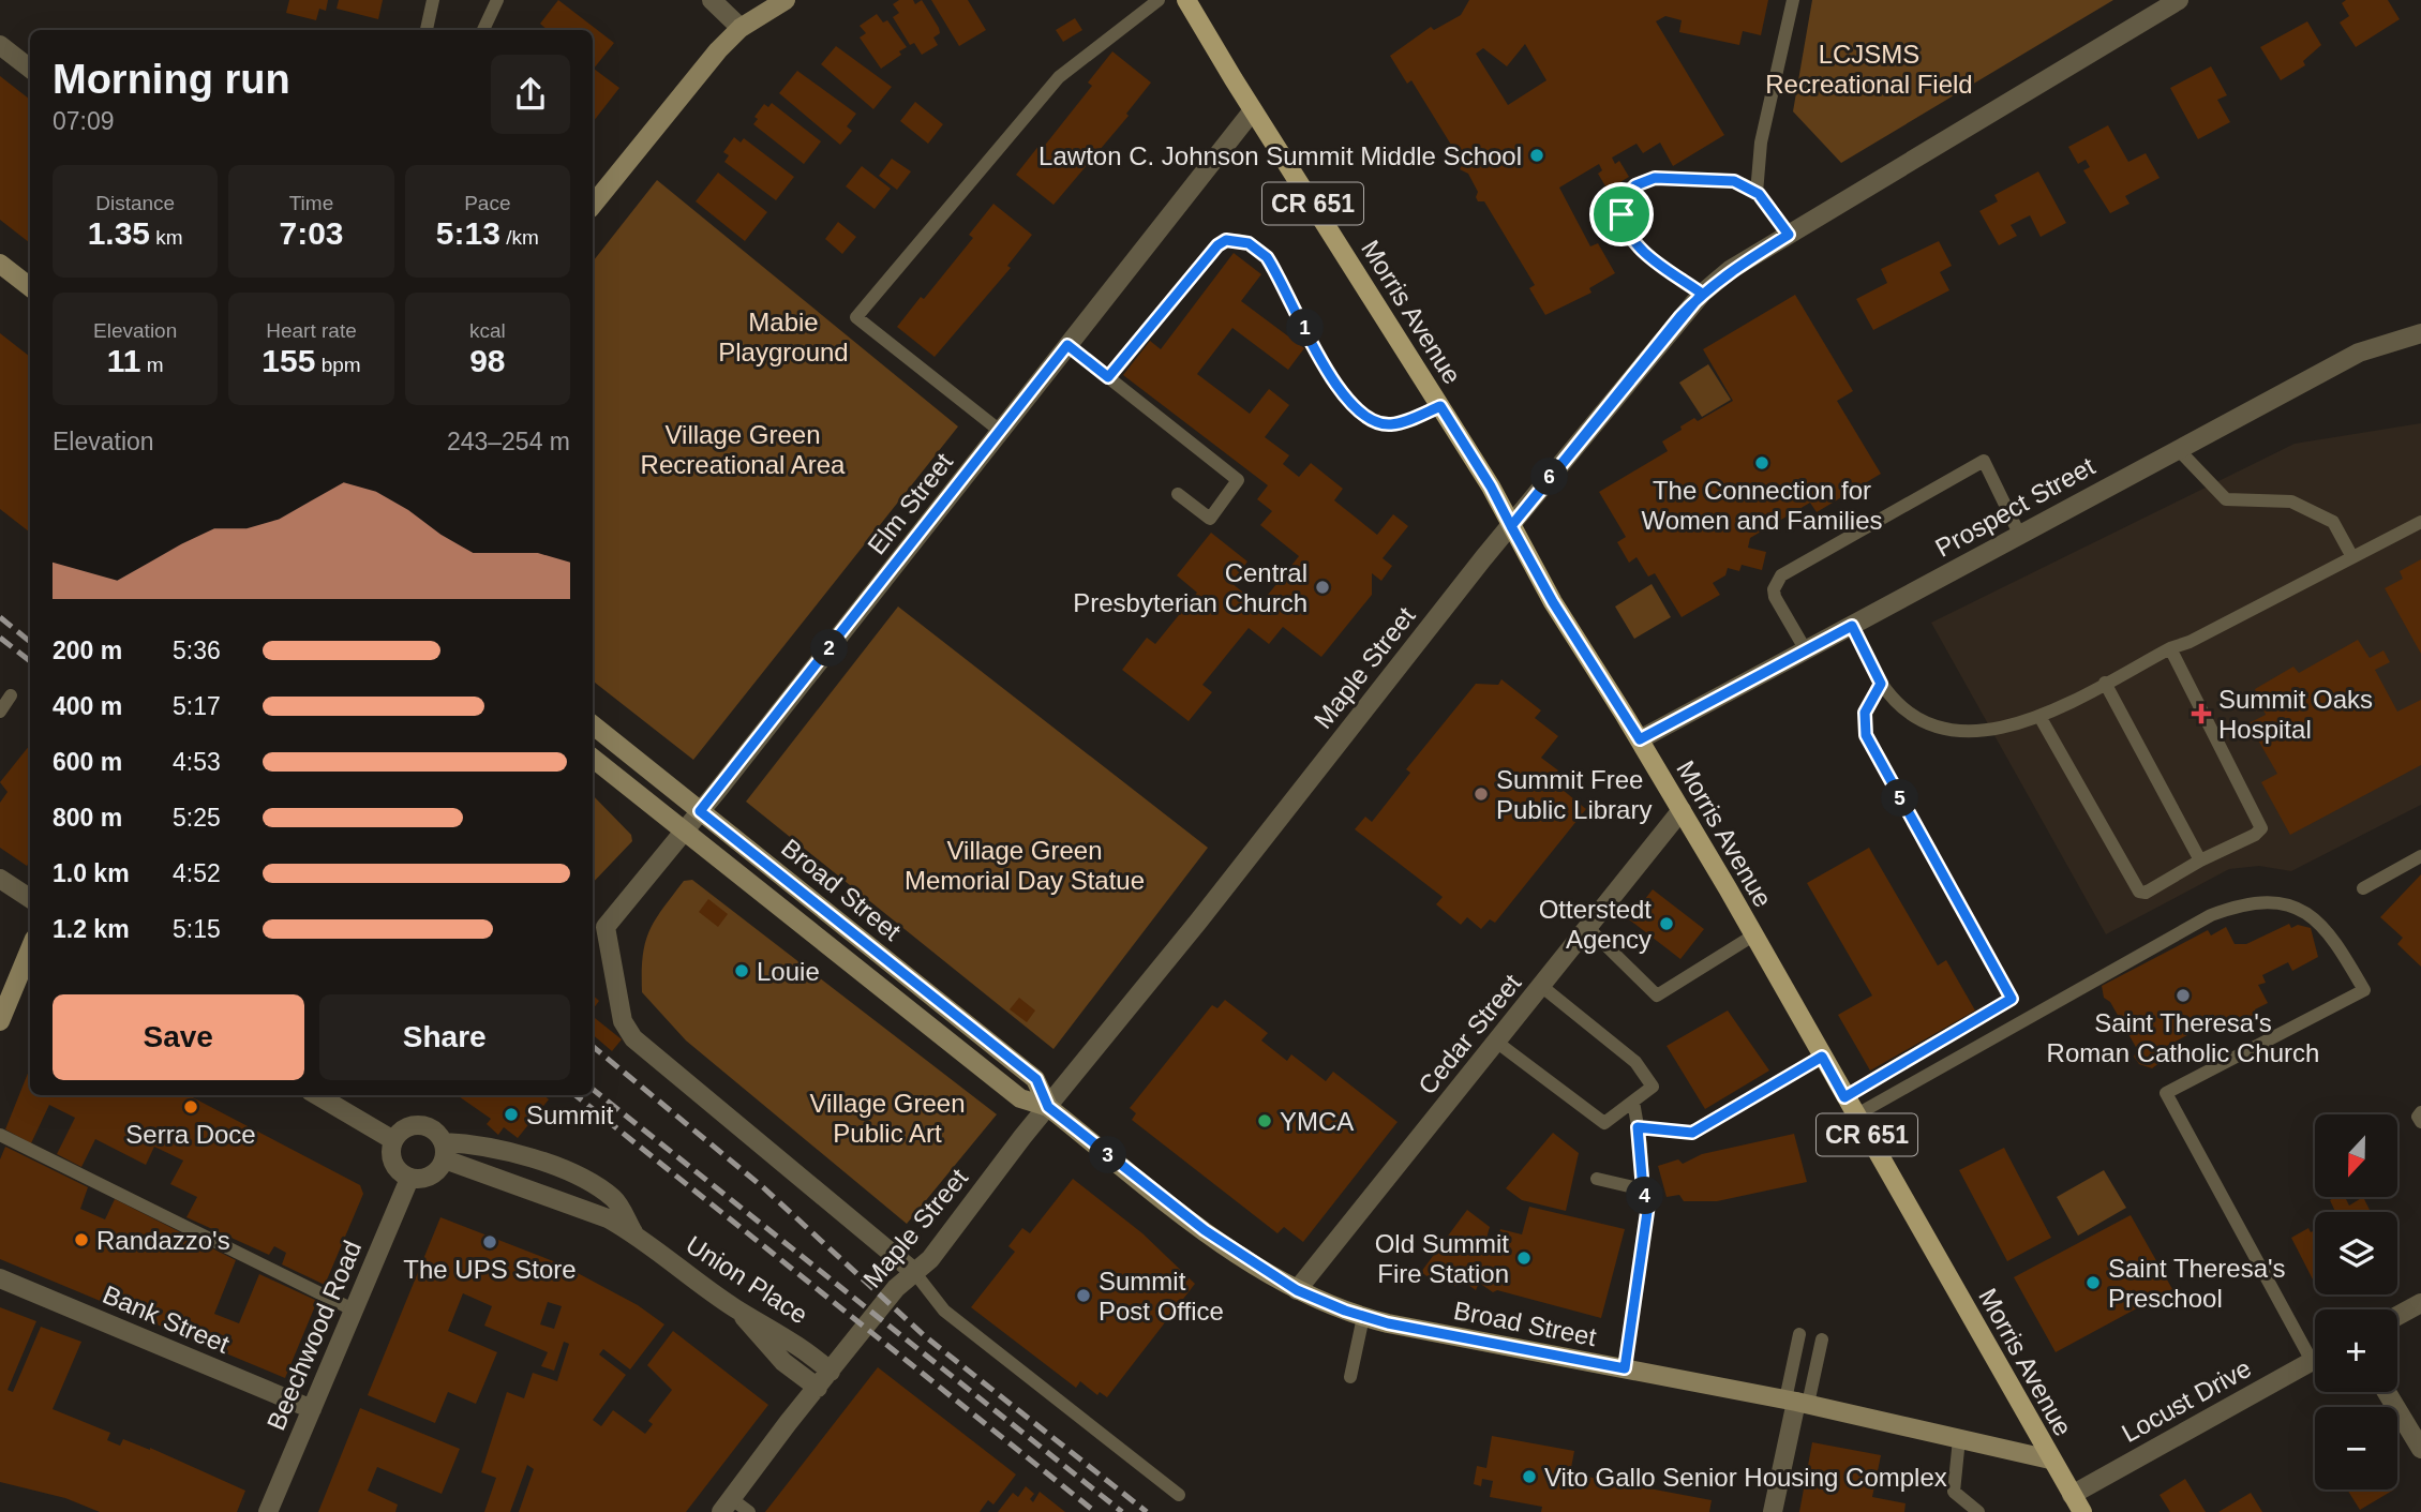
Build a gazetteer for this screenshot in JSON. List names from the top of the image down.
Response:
{
  "streets": {
    "main road": ["CR 651", "Morris Avenue", "Broad Street"],
    "street": [
      "Elm Street",
      "Prospect Street",
      "Maple Street",
      "Cedar Street",
      "Union Place",
      "Bank Street",
      "Beechwood Road",
      "Locust Drive"
    ]
  },
  "crossings": [
    ["Morris Avenue", "Elm Street"],
    ["Morris Avenue", "Prospect Street"],
    ["Morris Avenue", "Maple Street"],
    ["Morris Avenue", "Broad Street"],
    ["Morris Avenue", "Cedar Street"],
    ["Morris Avenue", "Locust Drive"],
    ["Elm Street", "Broad Street"],
    ["Maple Street", "Broad Street"],
    ["Maple Street", "Union Place"],
    ["Broad Street", "Cedar Street"],
    ["Union Place", "Beechwood Road"],
    ["Bank Street", "Beechwood Road"]
  ],
  "parks": [
    "LCJSMS Recreational Field",
    "Mabie Playground",
    "Village Green Recreational Area",
    "Village Green Memorial Day Statue",
    "Village Green Public Art"
  ],
  "places": {
    "other": [
      "Lawton C. Johnson Summit Middle School",
      "The Connection for Women and Families",
      "Central Presbyterian Church",
      "Summit Free Public Library",
      "Otterstedt Agency",
      "Louie",
      "Saint Theresa's Roman Catholic Church",
      "Serra Doce",
      "Summit",
      "YMCA",
      "Randazzo's",
      "The UPS Store",
      "Old Summit Fire Station",
      "Saint Theresa's Preschool",
      "Summit Post Office",
      "Vito Gallo Senior Housing Complex"
    ],
    "health": ["Summit Oaks Hospital"]
  },
  "north": "bottom",
  "page": {
    "heading": ["Morning run", "07:09"],
    "stats": [
      ["Distance", "1.35 km"],
      ["Time", "7:03"],
      ["Pace", "5:13 /km"],
      ["Elevation", "11 m"],
      ["Heart rate", "155 bpm"],
      ["kcal", "98"]
    ],
    "pins": [
      "1",
      "6",
      "2",
      "5",
      "3",
      "4"
    ],
    "chart": ["Elevation", "243–254 m"],
    "list": [
      {
        "name": "200 m",
        "note": "5:36"
      },
      {
        "name": "400 m",
        "note": "5:17"
      },
      {
        "name": "600 m",
        "note": "4:53"
      },
      {
        "name": "800 m",
        "note": "5:25"
      },
      {
        "name": "1.0 km",
        "note": "4:52"
      },
      {
        "name": "1.2 km",
        "note": "5:15"
      }
    ],
    "buttons": ["Save", "Share"],
    "map_buttons": ["+", "−"]
  }
}
